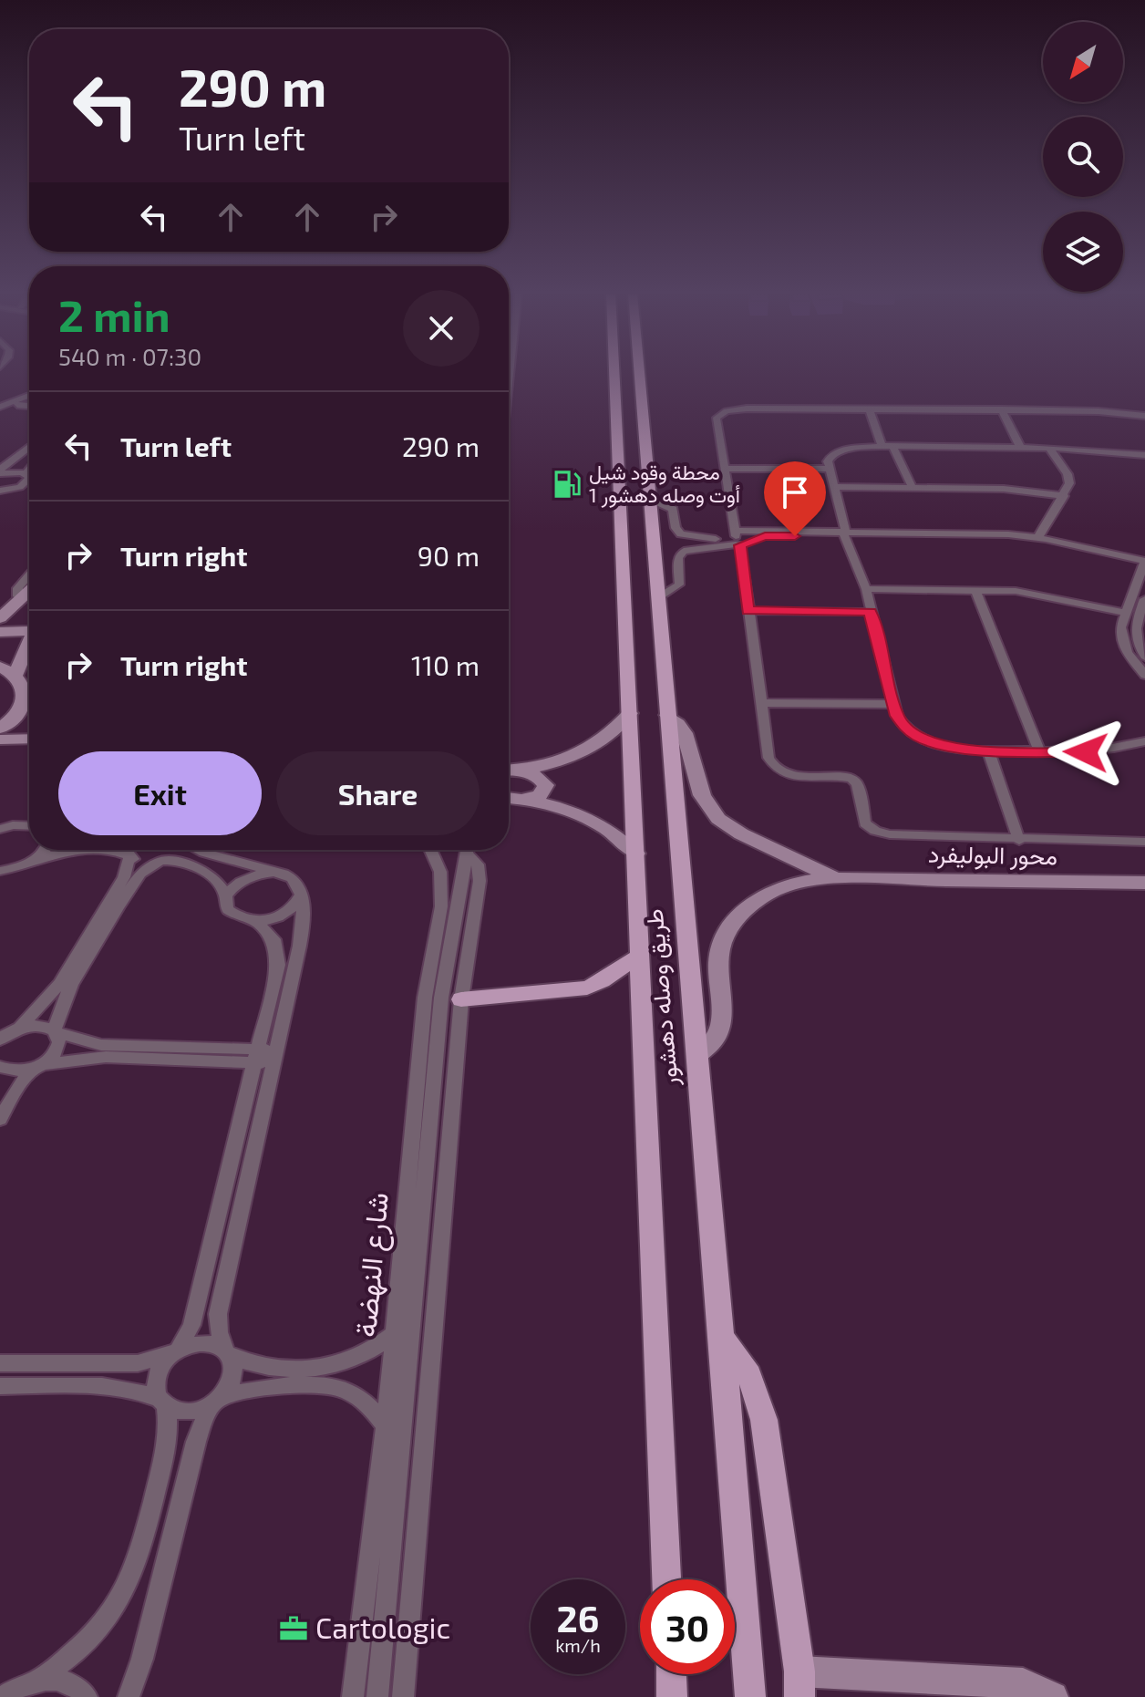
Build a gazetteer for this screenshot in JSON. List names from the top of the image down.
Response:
{
  "streets": {
    "main road": ["طريق وصله دهشور"],
    "street": ["محور البوليفرد", "شارع النهضة"]
  },
  "crossings": [
    ["محور البوليفرد", "طريق وصله دهشور"]
  ],
  "places": {
    "fuel station": ["محطة وقود شيل أوت وصله دهشور 1"],
    "office": ["Cartologic"]
  },
  "north": "bottom left",
  "page": {
    "turn": ["290 m", "Turn left"],
    "heading": ["2 min", "540 m · 07:30"],
    "list": [
      {
        "name": "Turn left",
        "value": "290 m"
      },
      {
        "name": "Turn right",
        "value": "90 m"
      },
      {
        "name": "Turn right",
        "value": "110 m"
      }
    ],
    "buttons": ["Exit", "Share"],
    "speed": "26 km/h",
    "limit": "30"
  }
}
